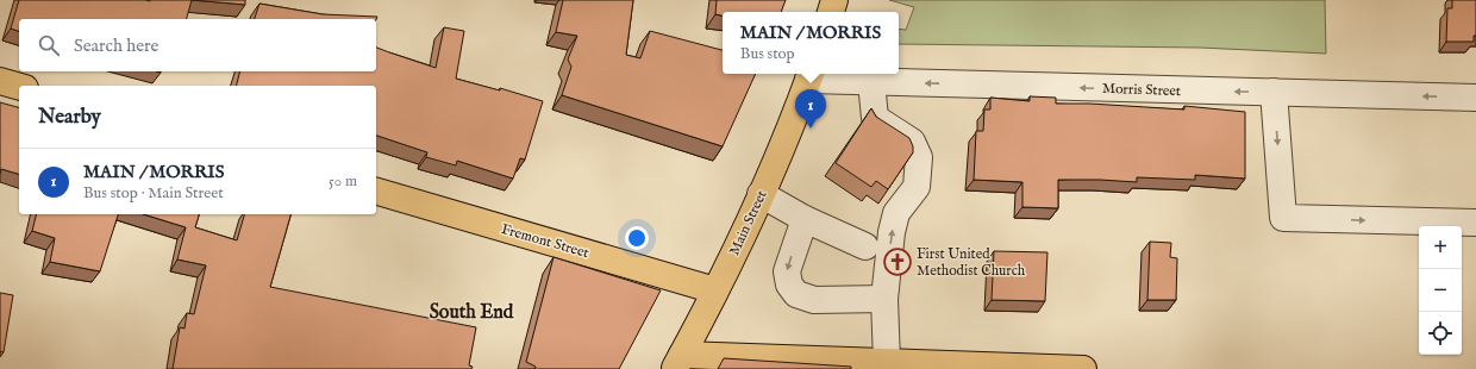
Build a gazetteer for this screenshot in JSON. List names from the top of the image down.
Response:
{
  "streets": {
    "main road": ["Main Street", "Fremont Street"],
    "street": ["Morris Street"]
  },
  "crossings": [
    ["Morris Street", "Main Street"],
    ["Main Street", "Fremont Street"]
  ],
  "one_way": ["Morris Street"],
  "districts": ["South End"],
  "places": {
    "church": ["First United Methodist Church"]
  },
  "page": {
    "popup": ["MAIN / MORRIS", "Bus stop"],
    "search": "Search here",
    "heading": "Nearby",
    "pins": "1",
    "list": [
      {
        "mark": "1",
        "name": "MAIN / MORRIS",
        "note": "Bus stop · Main Street",
        "value": "50 m"
      }
    ],
    "map_buttons": ["+", "−"]
  }
}
